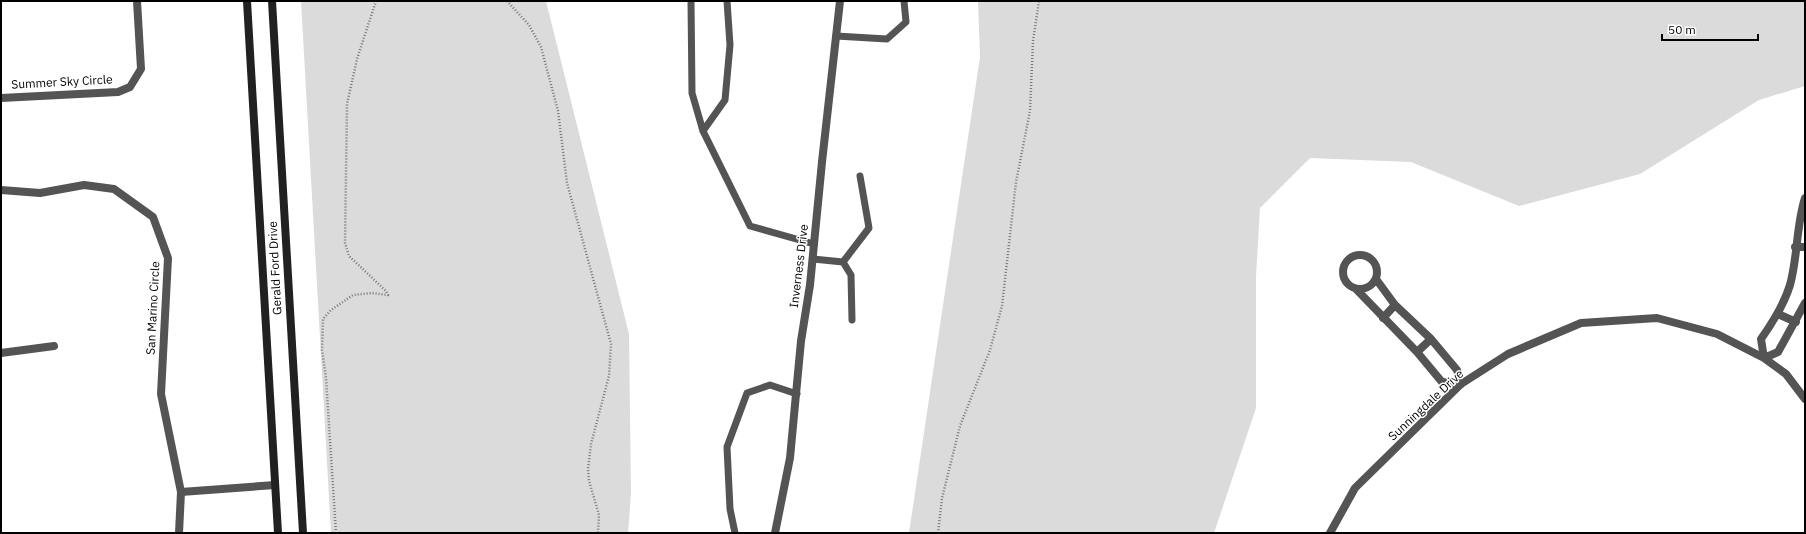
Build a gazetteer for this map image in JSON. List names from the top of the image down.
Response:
{
  "streets": {
    "main road": ["Gerald Ford Drive"],
    "street": [
      "Summer Sky Circle",
      "Inverness Drive",
      "San Marino Circle",
      "Sunningdale Drive"
    ]
  },
  "scale_bar": "50 m"
}
